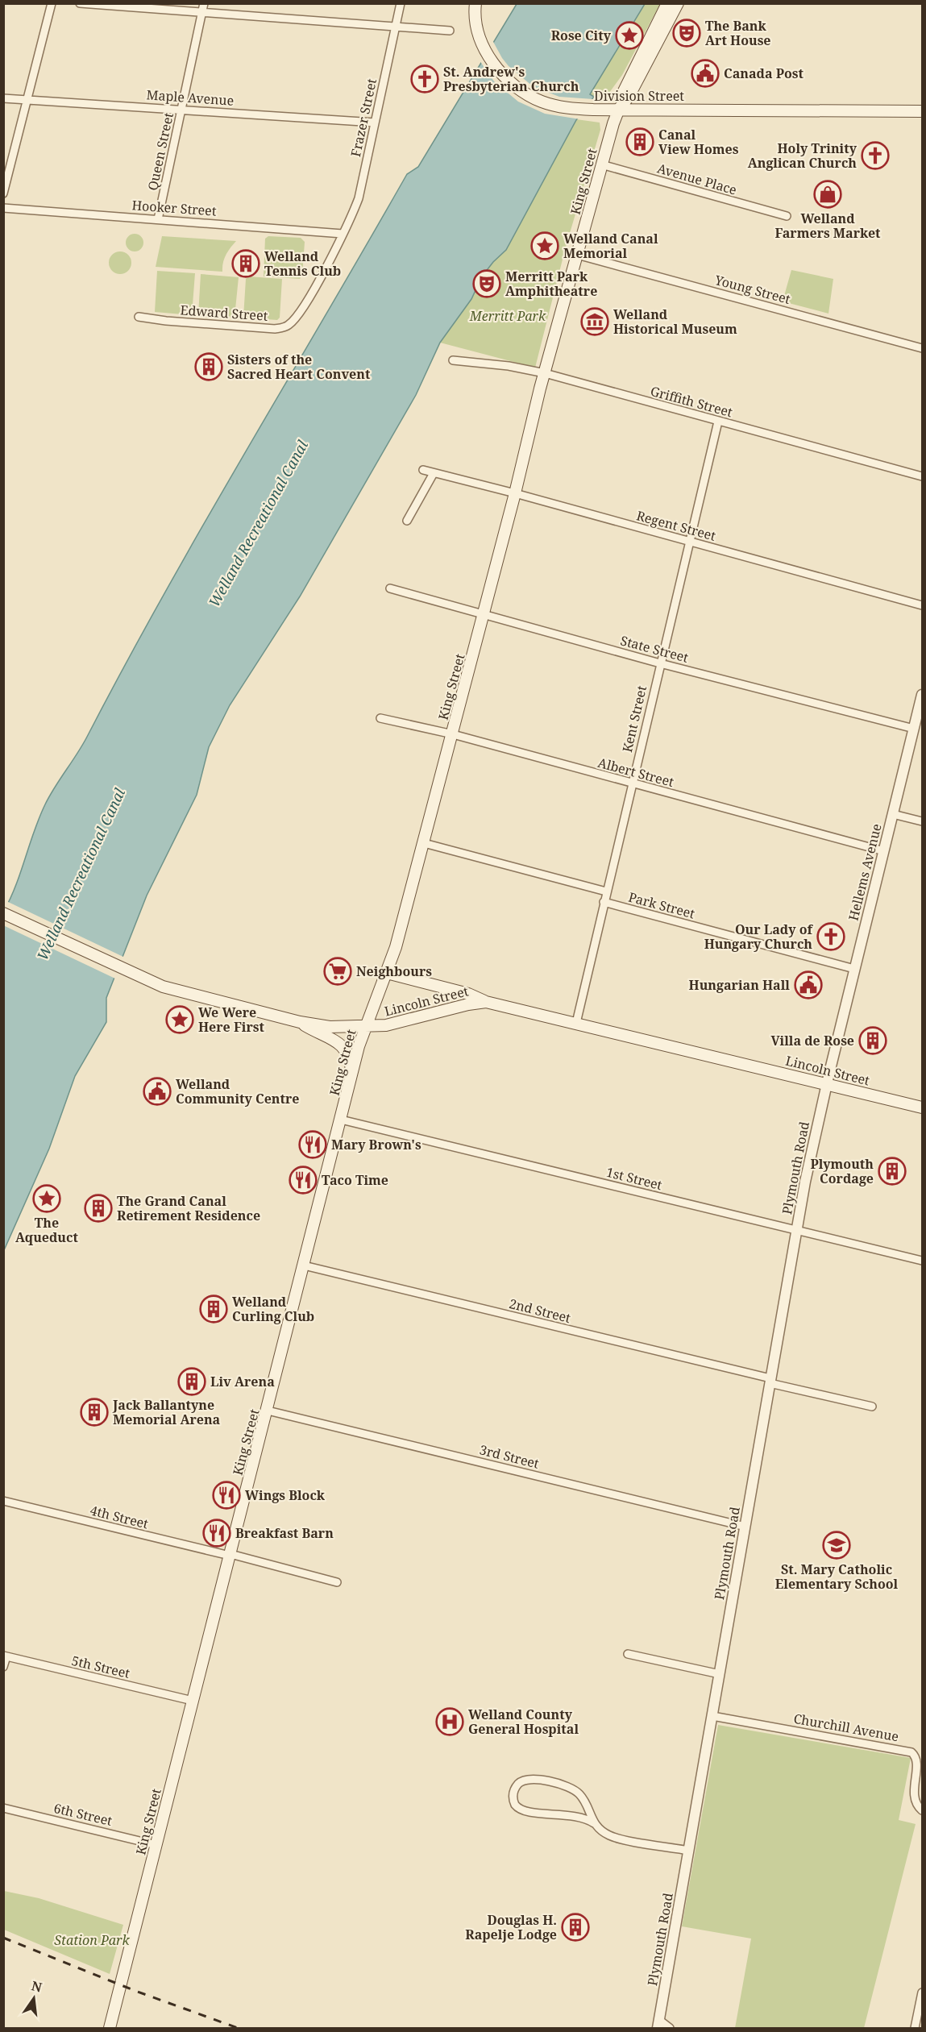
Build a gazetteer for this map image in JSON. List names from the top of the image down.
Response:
{
  "streets": {
    "main road": ["Division Street", "King Street", "Lincoln Street"],
    "street": [
      "Maple Avenue",
      "Frazer Street",
      "Queen Street",
      "Avenue Place",
      "Hooker Street",
      "Young Street",
      "Edward Street",
      "Griffith Street",
      "Regent Street",
      "State Street",
      "Kent Street",
      "Albert Street",
      "Hellems Avenue",
      "Park Street",
      "Plymouth Road",
      "1st Street",
      "2nd Street",
      "3rd Street",
      "4th Street",
      "5th Street",
      "Churchill Avenue",
      "6th Street"
    ]
  },
  "crossings": [
    ["Division Street", "King Street"],
    ["Maple Avenue", "Frazer Street"],
    ["Maple Avenue", "Queen Street"],
    ["Frazer Street", "Hooker Street"],
    ["Frazer Street", "Edward Street"],
    ["Queen Street", "Hooker Street"],
    ["Avenue Place", "King Street"],
    ["King Street", "Young Street"],
    ["King Street", "Griffith Street"],
    ["King Street", "Regent Street"],
    ["King Street", "State Street"],
    ["King Street", "Albert Street"],
    ["King Street", "Lincoln Street"],
    ["King Street", "1st Street"],
    ["King Street", "2nd Street"],
    ["King Street", "3rd Street"],
    ["King Street", "4th Street"],
    ["King Street", "5th Street"],
    ["King Street", "6th Street"],
    ["Hooker Street", "Edward Street"],
    ["Griffith Street", "Kent Street"],
    ["Regent Street", "Kent Street"],
    ["State Street", "Kent Street"],
    ["State Street", "Hellems Avenue"],
    ["Kent Street", "Albert Street"],
    ["Kent Street", "Park Street"],
    ["Kent Street", "Lincoln Street"],
    ["Albert Street", "Hellems Avenue"],
    ["Hellems Avenue", "Park Street"],
    ["Hellems Avenue", "Lincoln Street"],
    ["Hellems Avenue", "Plymouth Road"],
    ["Lincoln Street", "Plymouth Road"],
    ["Plymouth Road", "1st Street"],
    ["Plymouth Road", "2nd Street"],
    ["Plymouth Road", "3rd Street"],
    ["Plymouth Road", "Churchill Avenue"]
  ],
  "water": ["Welland Recreational Canal"],
  "parks": ["Merritt Park", "Station Park"],
  "places": {
    "theatre": ["The Bank Art House", "Merritt Park Amphitheatre"],
    "place": [
      "Rose City",
      "Welland Canal Memorial",
      "We Were Here First",
      "The Aqueduct"
    ],
    "public building": ["Canada Post", "Hungarian Hall", "Welland Community Centre"],
    "church": ["St. Andrew's Presbyterian Church", "Holy Trinity Anglican Church", "Our Lady of Hungary Church"],
    "building": [
      "Canal View Homes",
      "Welland Tennis Club",
      "Sisters of the Sacred Heart Convent",
      "Villa de Rose",
      "Plymouth Cordage",
      "The Grand Canal Retirement Residence",
      "Welland Curling Club",
      "Liv Arena",
      "Jack Ballantyne Memorial Arena",
      "Douglas H. Rapelje Lodge"
    ],
    "shop": ["Welland Farmers Market"],
    "museum": ["Welland Historical Museum"],
    "supermarket": ["Neighbours"],
    "restaurant": [
      "Mary Brown's",
      "Taco Time",
      "Wings Block",
      "Breakfast Barn"
    ],
    "school or university": ["St. Mary Catholic Elementary School"],
    "hospital": ["Welland County General Hospital"]
  },
  "north": "top"
}
